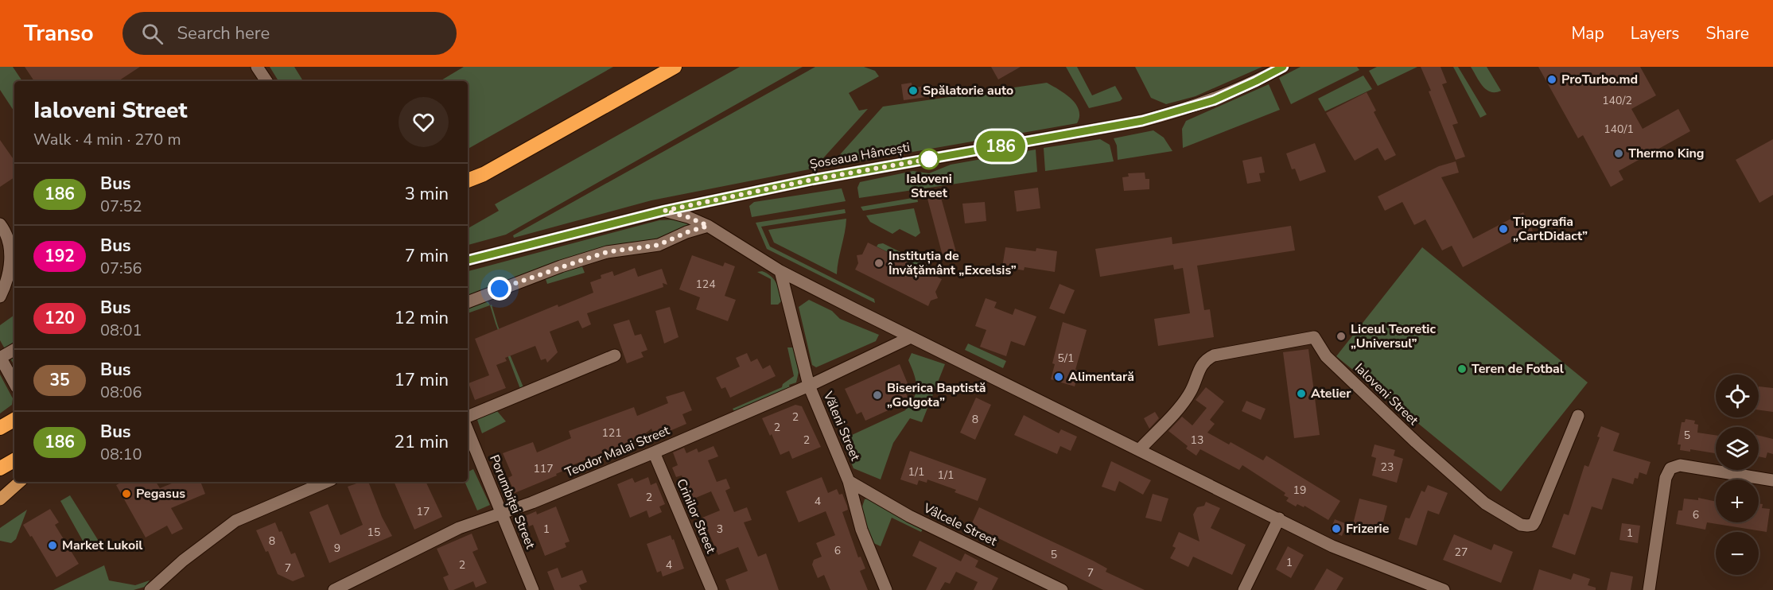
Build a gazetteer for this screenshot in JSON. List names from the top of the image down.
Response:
{
  "streets": {
    "street": [
      "Șoseaua Hâncești",
      "Ialoveni Street",
      "Văleni Street",
      "Teodor Malai Street",
      "Porumbiței Street",
      "Crinilor Street",
      "Vâlcele Street"
    ]
  },
  "crossings": [
    ["Văleni Street", "Teodor Malai Street"],
    ["Văleni Street", "Vâlcele Street"],
    ["Teodor Malai Street", "Porumbiței Street"],
    ["Teodor Malai Street", "Crinilor Street"]
  ],
  "places": [
    "ProTurbo.md",
    "Spălatorie auto",
    "Thermo King",
    "Ialoveni Street",
    "Tipografia „CartDidact”",
    "Instituția de Învățământ „Excelsis”",
    "Liceul Teoretic „Universul”",
    "Teren de Fotbal",
    "Alimentară",
    "Atelier",
    "Biserica Baptistă „Golgota”",
    "Pegasus",
    "Frizerie",
    "Market Lukoil"
  ],
  "lines": ["bus line 186"],
  "house_numbers": [
    "140/2",
    "140/1",
    "124",
    "5/1",
    "2",
    "8",
    "2",
    "121",
    "5",
    "2",
    "13",
    "23",
    "117",
    "1/1",
    "1/1",
    "19",
    "2",
    "4",
    "17",
    "6",
    "1",
    "3",
    "15",
    "1",
    "8",
    "9",
    "6",
    "27",
    "5",
    "1",
    "2",
    "4",
    "7",
    "7"
  ],
  "page": {
    "header": "Transo",
    "search": "Search here",
    "nav": ["Map", "Layers", "Share"],
    "on_map": "186",
    "heading": ["Ialoveni Street", "Walk · 4 min · 270 m"],
    "list": [
      {
        "mark": "186",
        "name": "Bus",
        "note": "07:52",
        "value": "3 min"
      },
      {
        "mark": "192",
        "name": "Bus",
        "note": "07:56",
        "value": "7 min"
      },
      {
        "mark": "120",
        "name": "Bus",
        "note": "08:01",
        "value": "12 min"
      },
      {
        "mark": "35",
        "name": "Bus",
        "note": "08:06",
        "value": "17 min"
      },
      {
        "mark": "186",
        "name": "Bus",
        "note": "08:10",
        "value": "21 min"
      }
    ],
    "map_buttons": ["+", "−"]
  }
}
